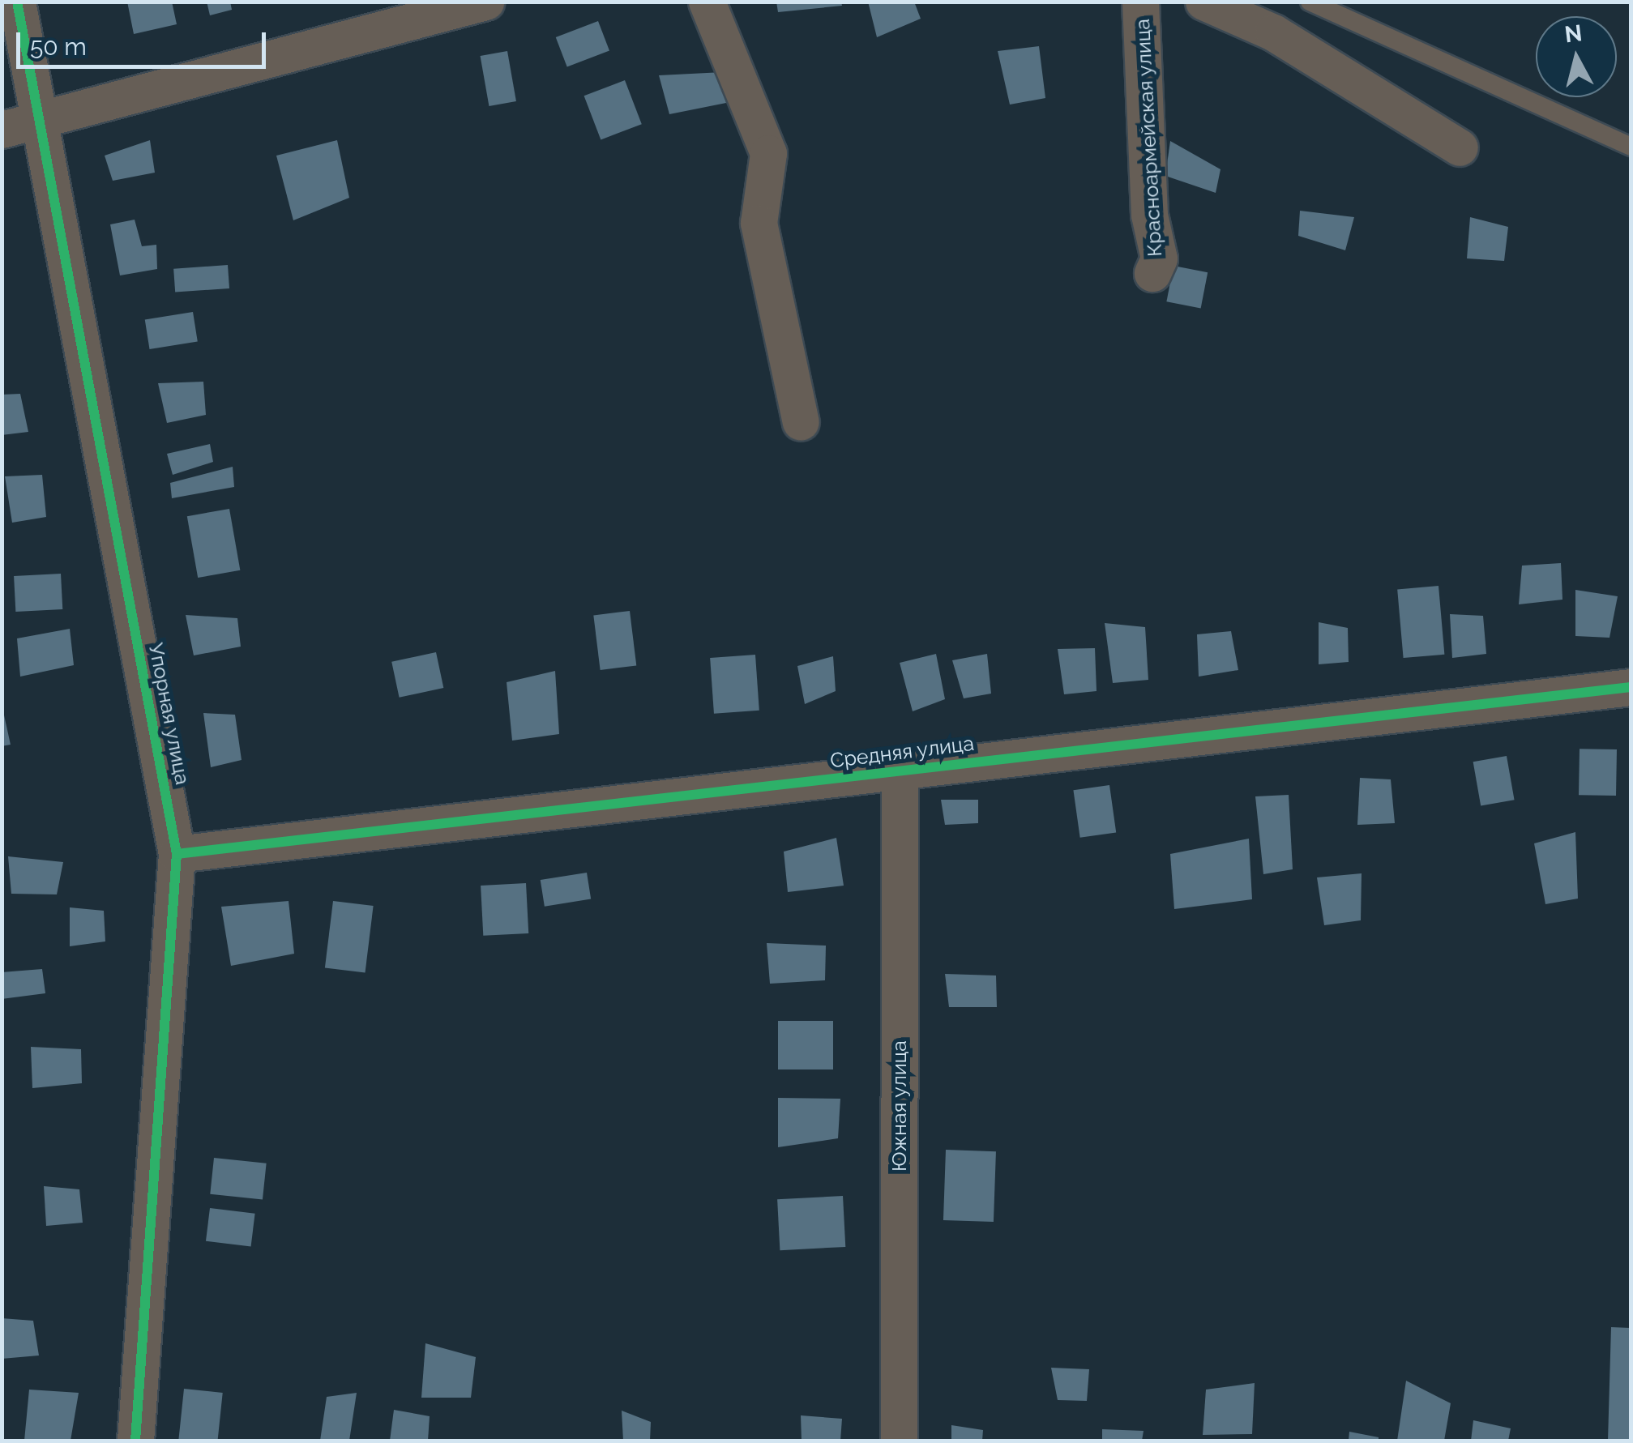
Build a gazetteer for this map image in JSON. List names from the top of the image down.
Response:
{
  "streets": {
    "street": [
      "Красноармейская улица",
      "Упорная улица",
      "Средняя улица",
      "Южная улица"
    ]
  },
  "crossings": [
    ["Упорная улица", "Средняя улица"],
    ["Средняя улица", "Южная улица"]
  ],
  "scale_bar": "50 m",
  "north": "top"
}
